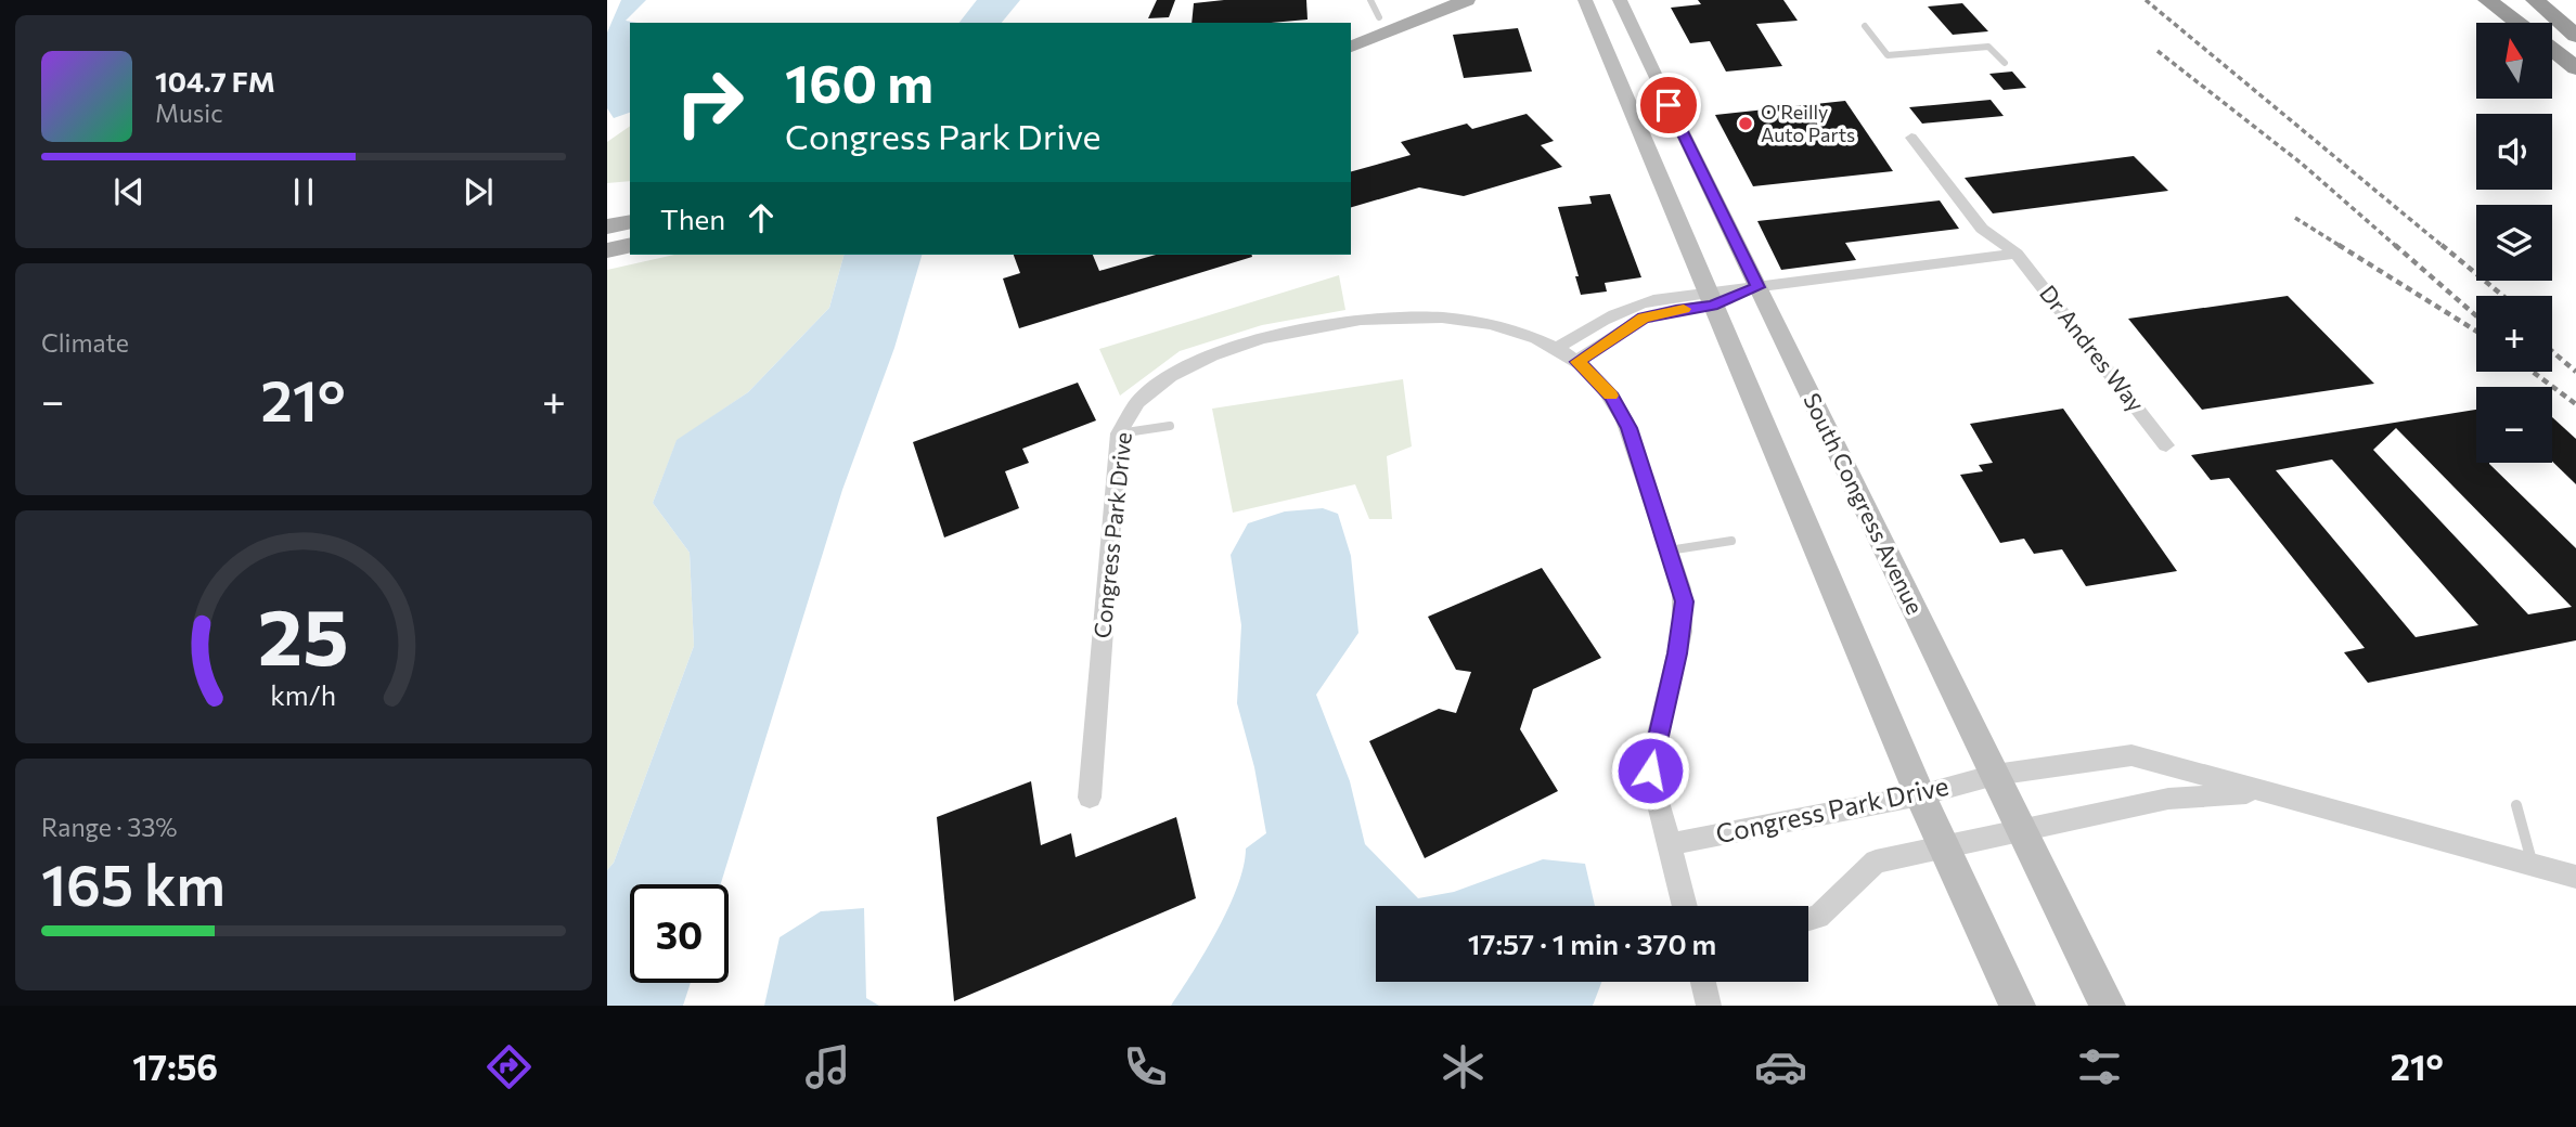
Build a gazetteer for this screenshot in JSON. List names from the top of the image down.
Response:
{
  "streets": {
    "main road": ["South Congress Avenue"],
    "street": ["Dr Andres Way", "Congress Park Drive"]
  },
  "crossings": [
    ["South Congress Avenue", "Congress Park Drive"]
  ],
  "places": ["O'Reilly Auto Parts"],
  "north": "top",
  "page": {
    "map_buttons": ["+", "−"],
    "turn": ["160 m", "Congress Park Drive"],
    "song": ["104.7 FM", "Music"],
    "then": "Then",
    "tile": [
      "Climate",
      ["Range · 33%", "165 km"]
    ],
    "heat": ["−", "21°", "+"],
    "limit": "30",
    "trip": "17:57 · 1 min · 370 m",
    "tabs": ["17:56", "21°"],
    "gauge": ["25", "km/h"]
  }
}
